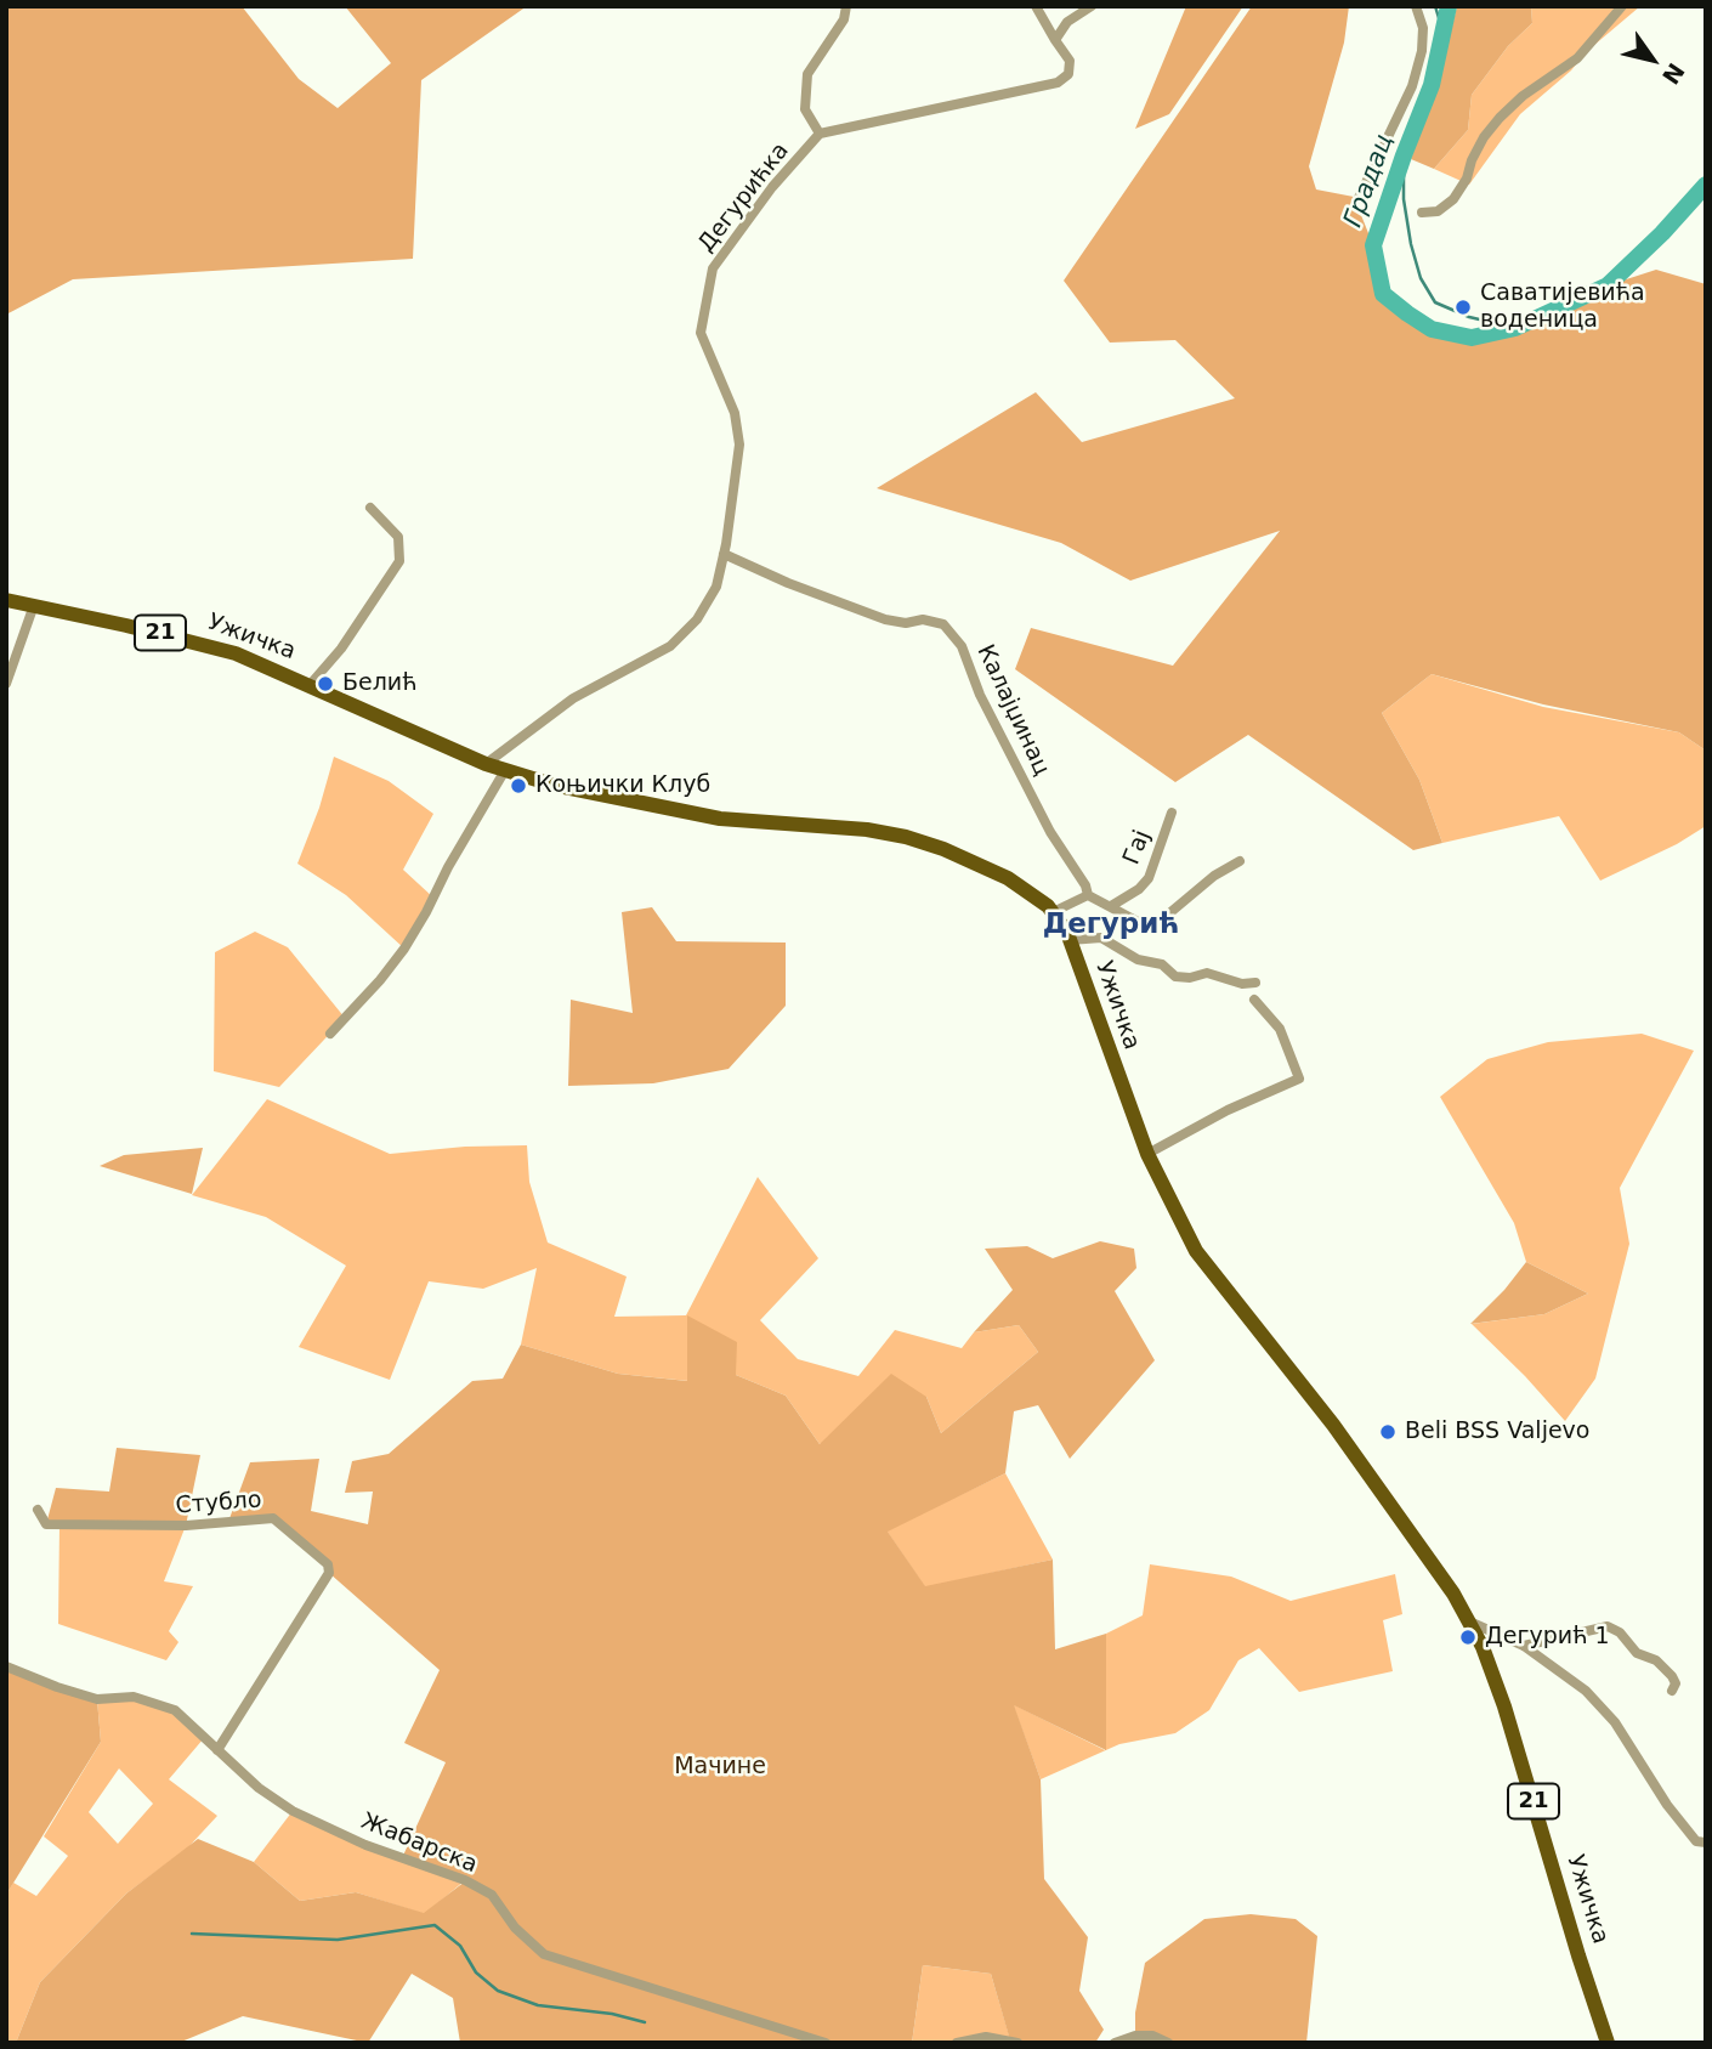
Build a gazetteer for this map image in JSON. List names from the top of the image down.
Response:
{
  "streets": {
    "main road": ["21", "Ужичка"],
    "street": [
      "Дегурићка",
      "Калајџинац",
      "Гај",
      "Стубло",
      "Жабарска"
    ]
  },
  "crossings": [
    ["Дегурићка", "Ужичка"],
    ["Дегурићка", "Калајџинац"],
    ["Стубло", "Жабарска"]
  ],
  "districts": ["Дегурић"],
  "water": ["Градац"],
  "parks": ["Мачине"],
  "places": [
    "Саватијевића воденица",
    "Белић",
    "Коњички Клуб",
    "Beli BSS Valjevo",
    "Дегурић 1"
  ],
  "north": "bottom right"
}
